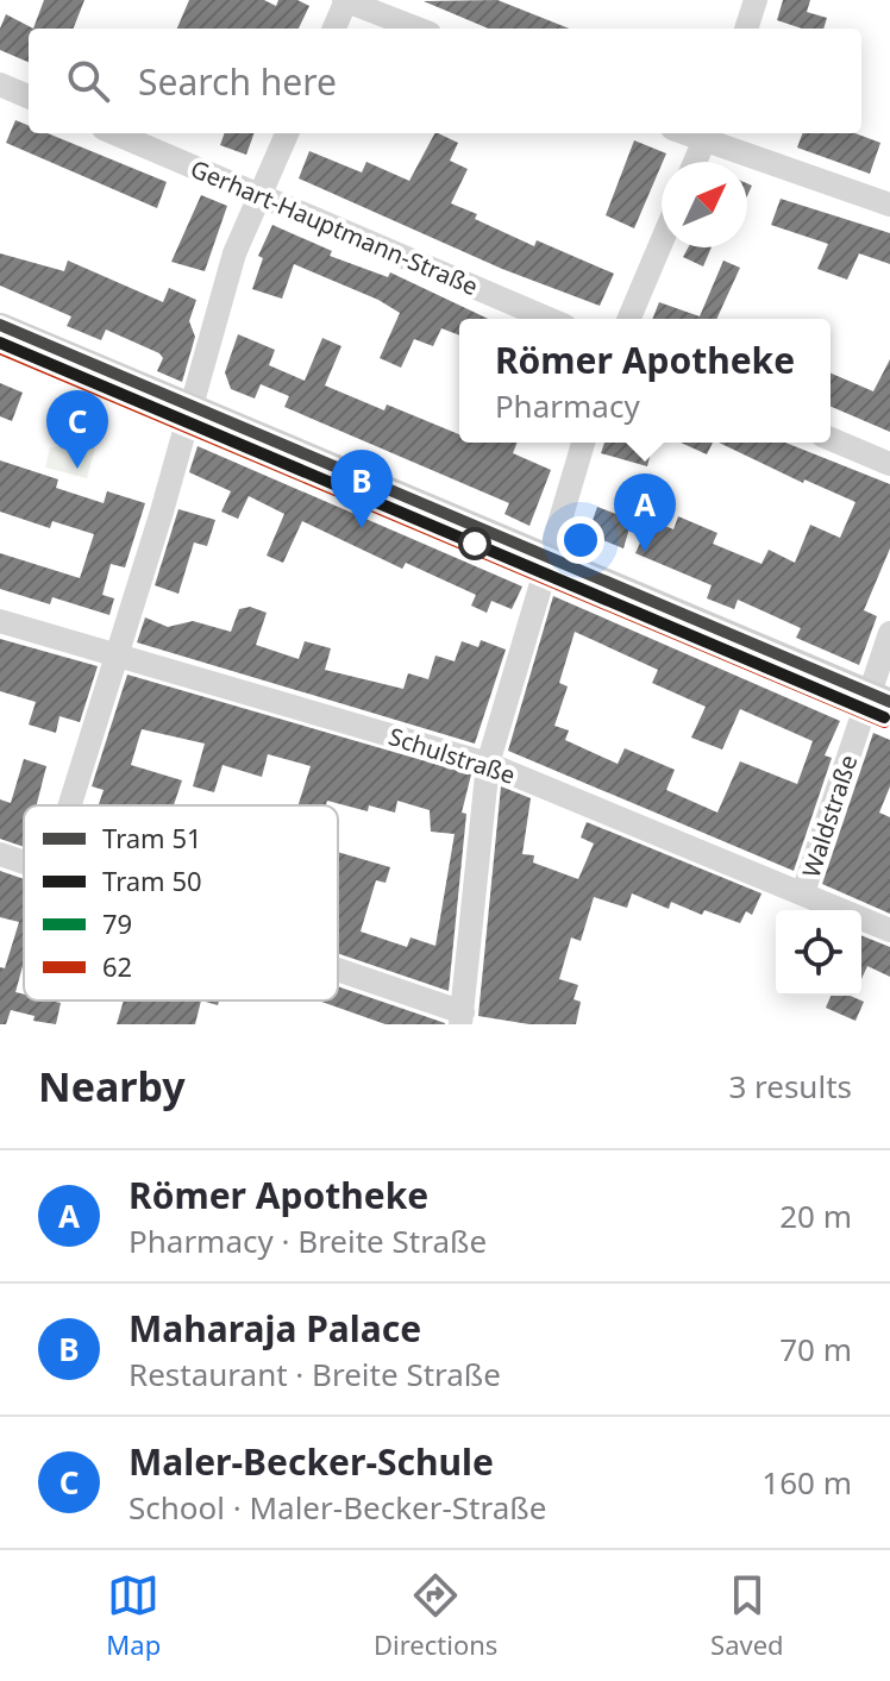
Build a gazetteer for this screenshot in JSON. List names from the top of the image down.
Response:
{
  "streets": {
    "street": ["Gerhart-Hauptmann-Straße", "Schulstraße", "Waldstraße"]
  },
  "crossings": [
    ["Schulstraße", "Waldstraße"]
  ],
  "lines": [
    "tram line 51",
    "transit line 79",
    "tram line 50",
    "transit line 62"
  ],
  "legend": [
    "Tram 51",
    "Tram 50",
    "79",
    "62"
  ],
  "north": "top right",
  "page": {
    "search": "Search here",
    "popup": ["Römer Apotheke", "Pharmacy"],
    "pins": ["C", "B", "A"],
    "heading": ["Nearby", "3 results"],
    "list": [
      {
        "mark": "A",
        "name": "Römer Apotheke",
        "note": "Pharmacy · Breite Straße",
        "value": "20 m"
      },
      {
        "mark": "B",
        "name": "Maharaja Palace",
        "note": "Restaurant · Breite Straße",
        "value": "70 m"
      },
      {
        "mark": "C",
        "name": "Maler-Becker-Schule",
        "note": "School · Maler-Becker-Straße",
        "value": "160 m"
      }
    ],
    "nav": ["Map", "Directions", "Saved"]
  }
}
